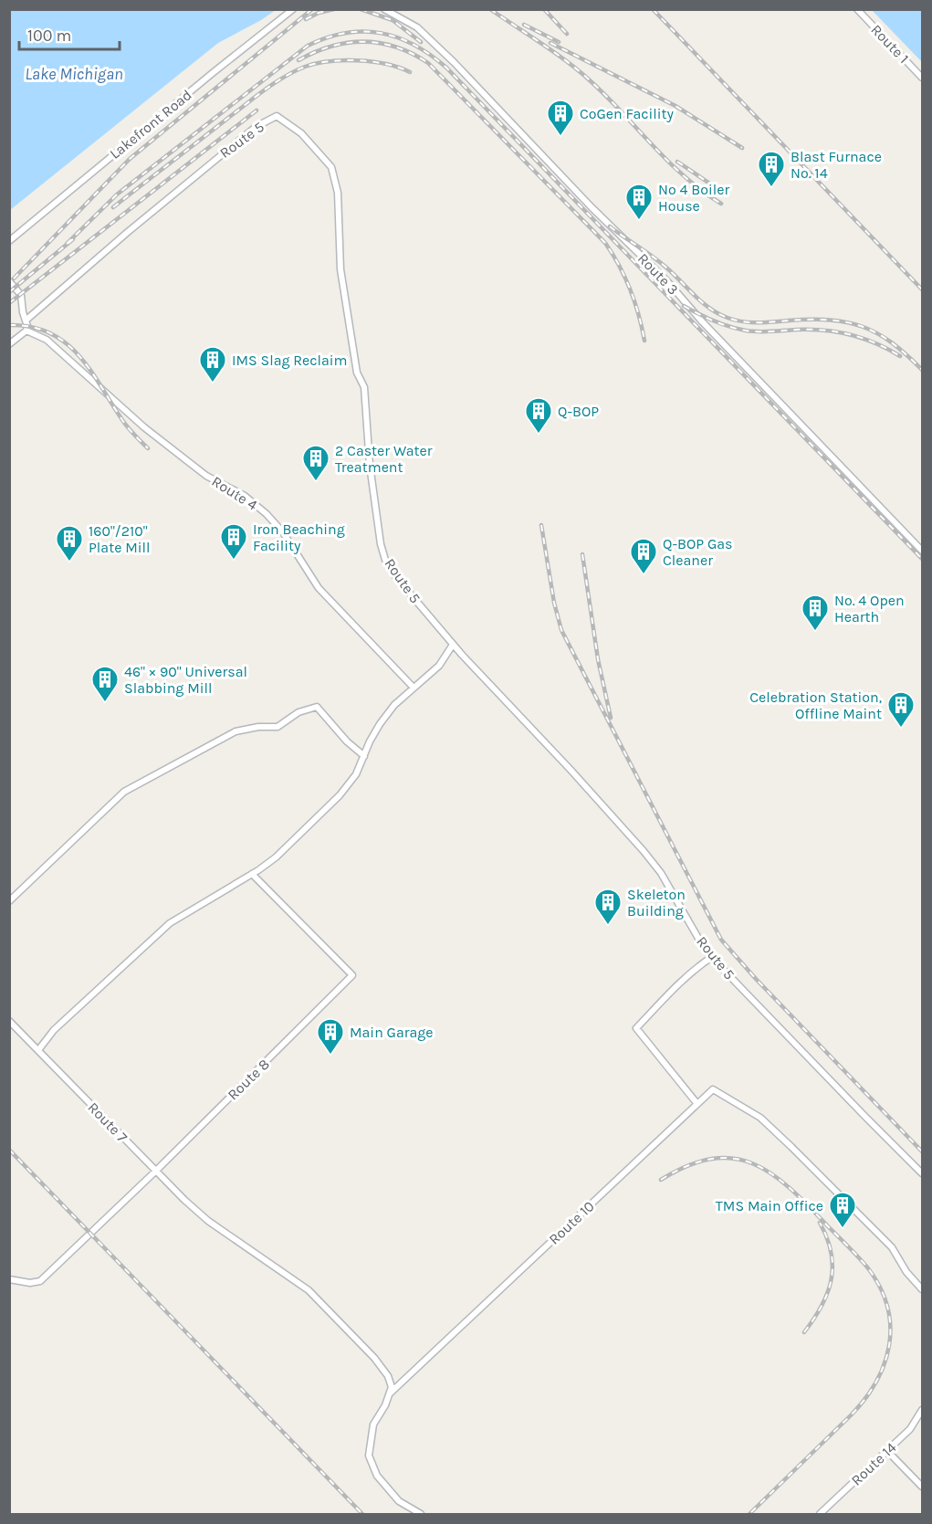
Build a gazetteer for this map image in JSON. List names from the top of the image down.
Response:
{
  "streets": {
    "street": [
      "Route 1",
      "Lakefront Road",
      "Route 5",
      "Route 3",
      "Route 4",
      "Route 8",
      "Route 7",
      "Route 10",
      "Route 14"
    ]
  },
  "crossings": [
    ["Route 8", "Route 7"],
    ["Route 7", "Route 10"]
  ],
  "water": ["Lake Michigan"],
  "places": {
    "building": [
      "CoGen Facility",
      "Blast Furnace No. 14",
      "No 4 Boiler House",
      "IMS Slag Reclaim",
      "Q-BOP",
      "2 Caster Water Treatment",
      "Iron Beaching Facility",
      "160\"/210\" Plate Mill",
      "Q-BOP Gas Cleaner",
      "No. 4 Open Hearth",
      "46\" × 90\" Universal Slabbing Mill",
      "Celebration Station, Offline Maint",
      "Skeleton Building",
      "Main Garage",
      "TMS Main Office"
    ]
  },
  "scale_bar": "100 m"
}
